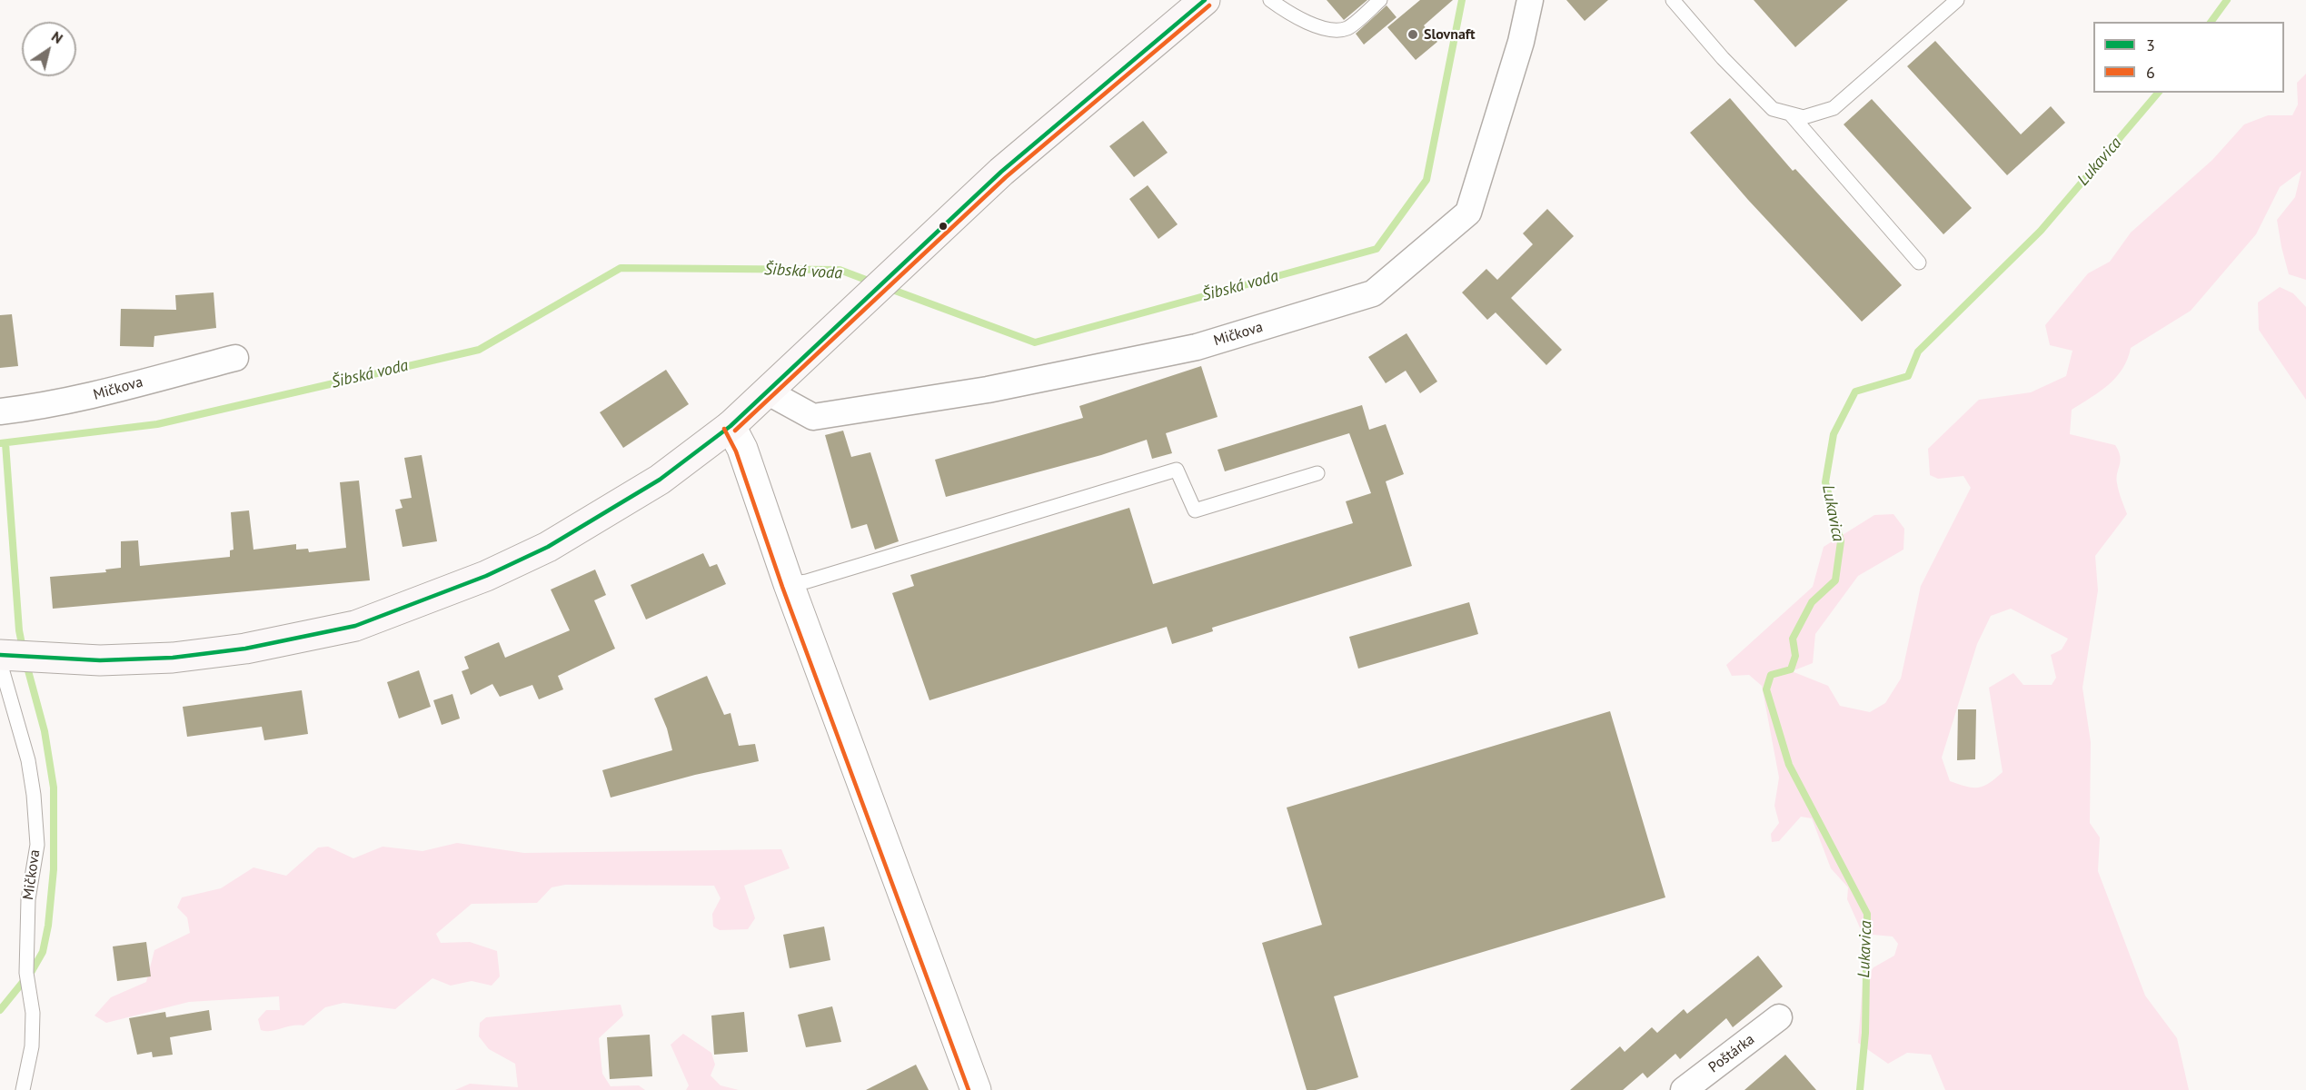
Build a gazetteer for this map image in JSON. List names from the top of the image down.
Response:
{
  "streets": {
    "main road": ["Mičkova"],
    "street": ["Poštárka"]
  },
  "water": ["Lukavica", "Šibská voda"],
  "places": ["Slovnaft"],
  "lines": ["transit line 3", "transit line 6"],
  "legend": ["3", "6"],
  "north": "top right"
}
